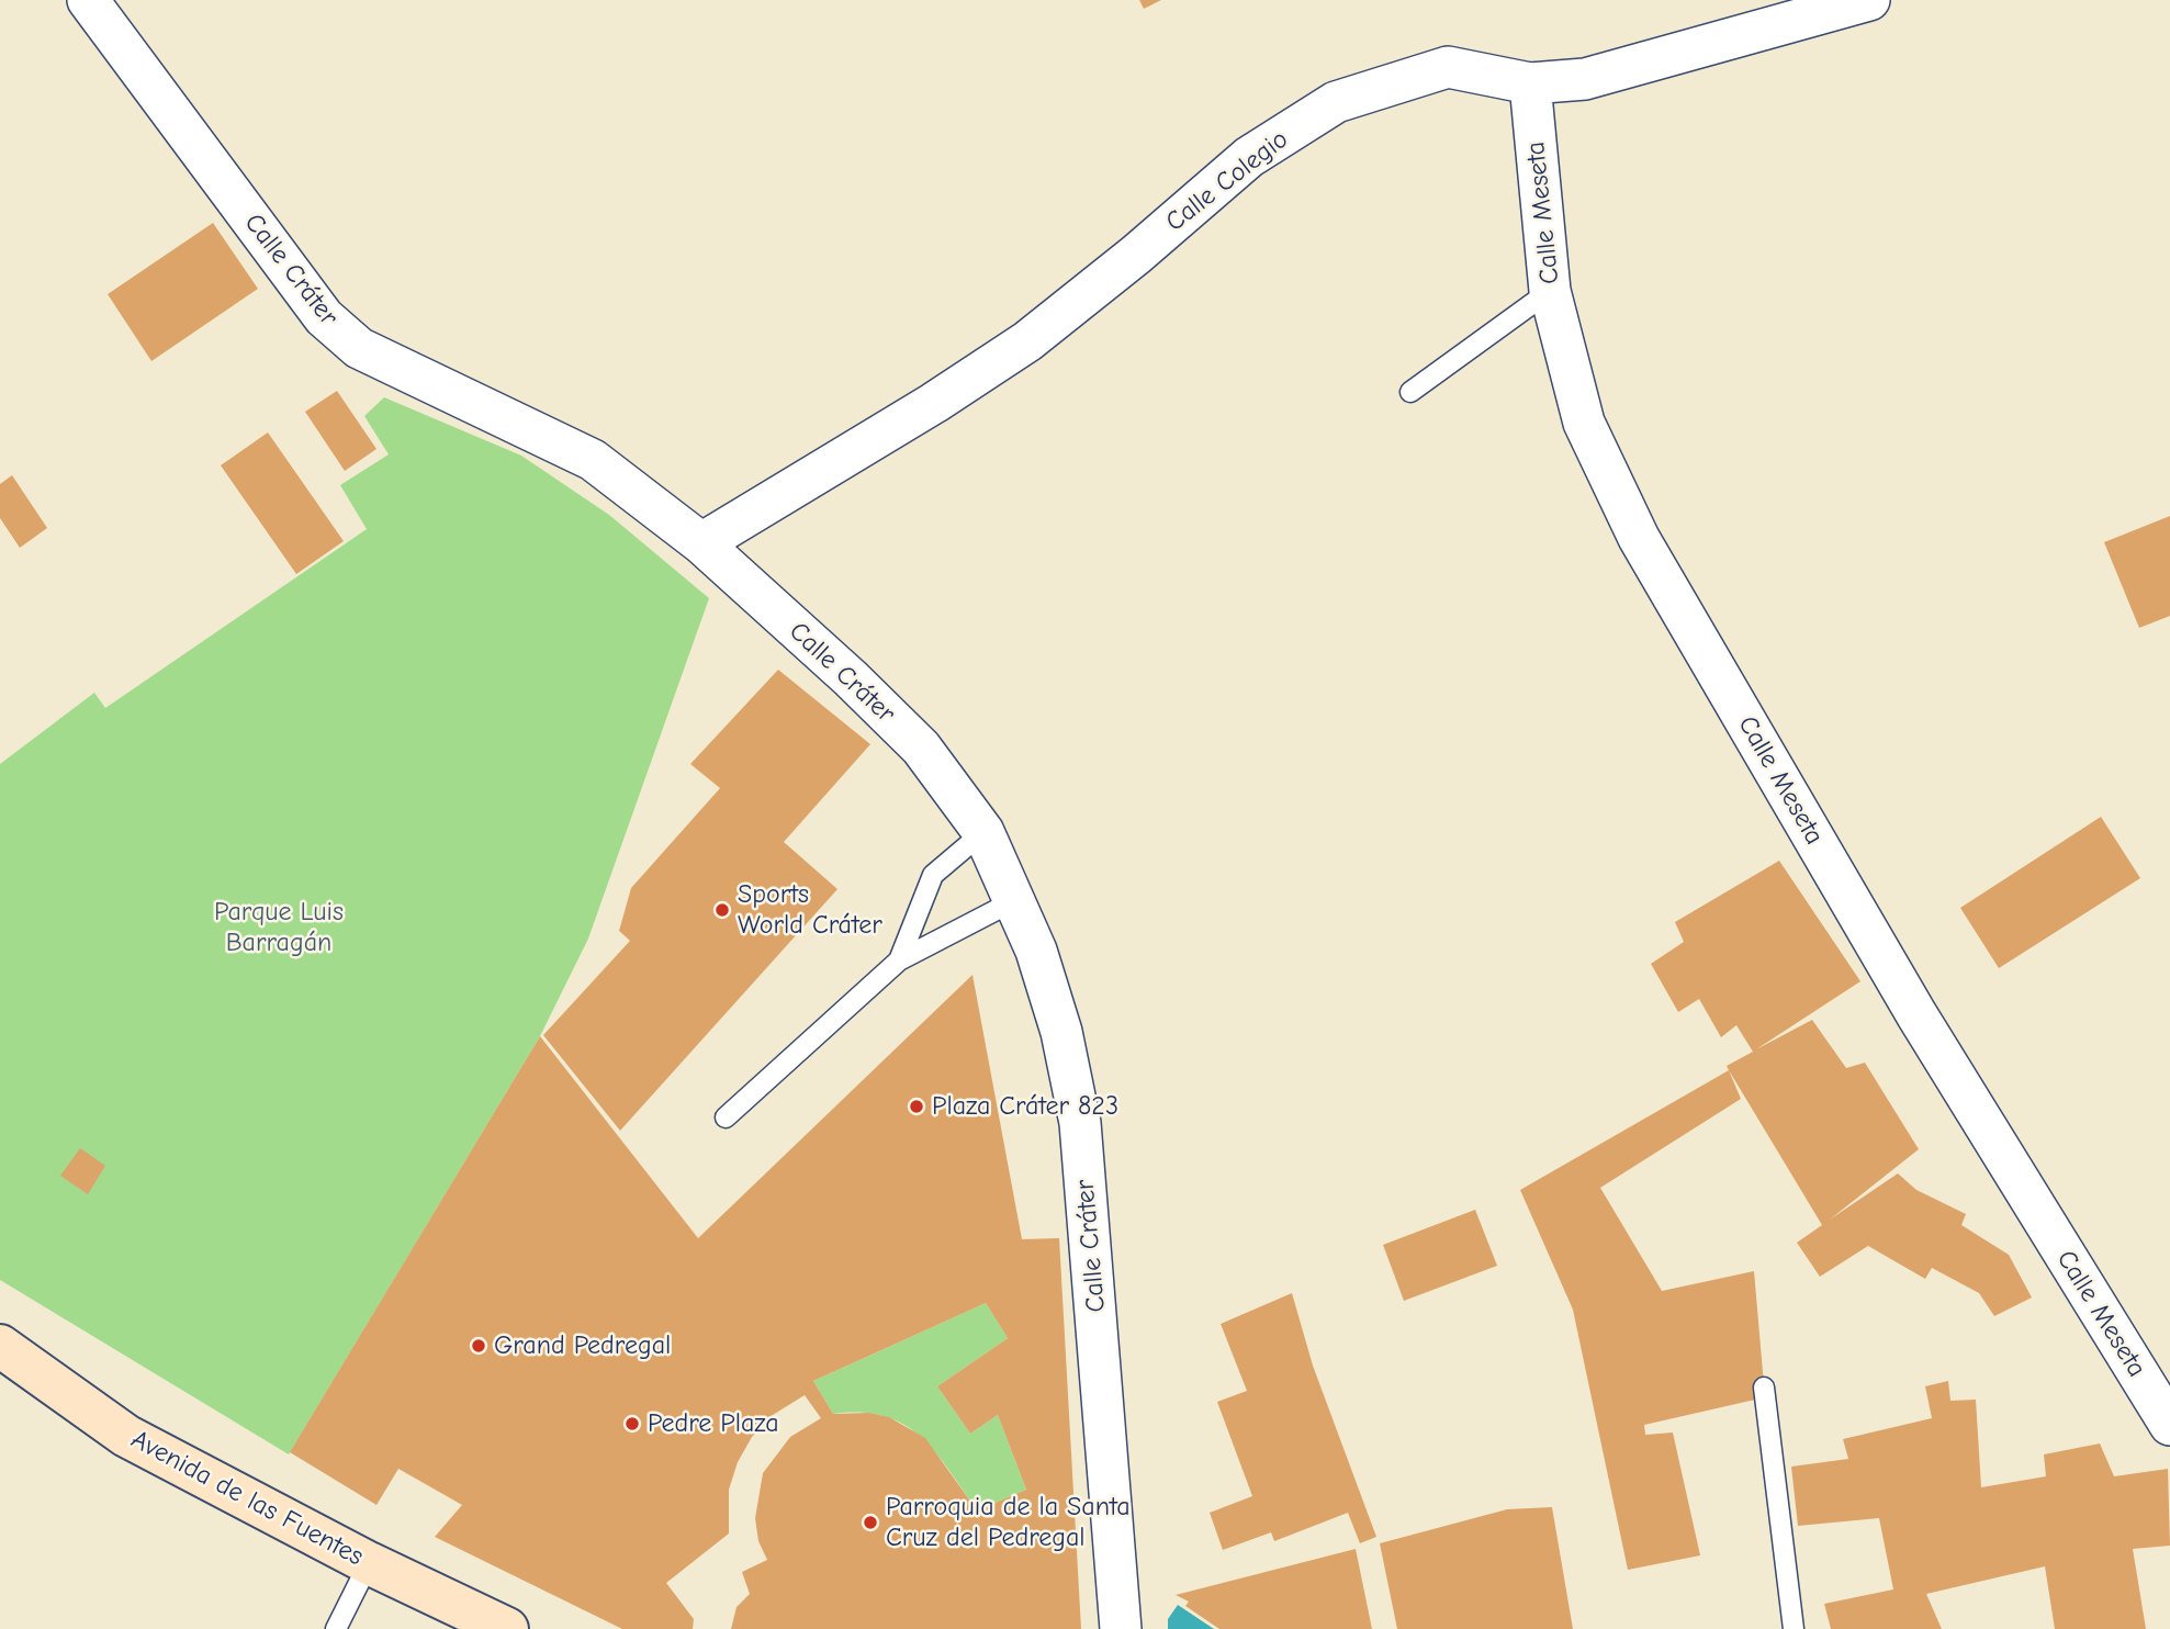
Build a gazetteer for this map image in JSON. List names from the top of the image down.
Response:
{
  "streets": {
    "street": [
      "Calle Colegio",
      "Calle Meseta",
      "Calle Cráter",
      "Avenida de las Fuentes"
    ]
  },
  "crossings": [
    ["Calle Colegio", "Calle Meseta"],
    ["Calle Colegio", "Calle Cráter"]
  ],
  "parks": ["Parque Luis Barragán"],
  "places": [
    "Sports World Cráter",
    "Plaza Cráter 823",
    "Grand Pedregal",
    "Pedre Plaza",
    "Parroquia de la Santa Cruz del Pedregal"
  ]
}
